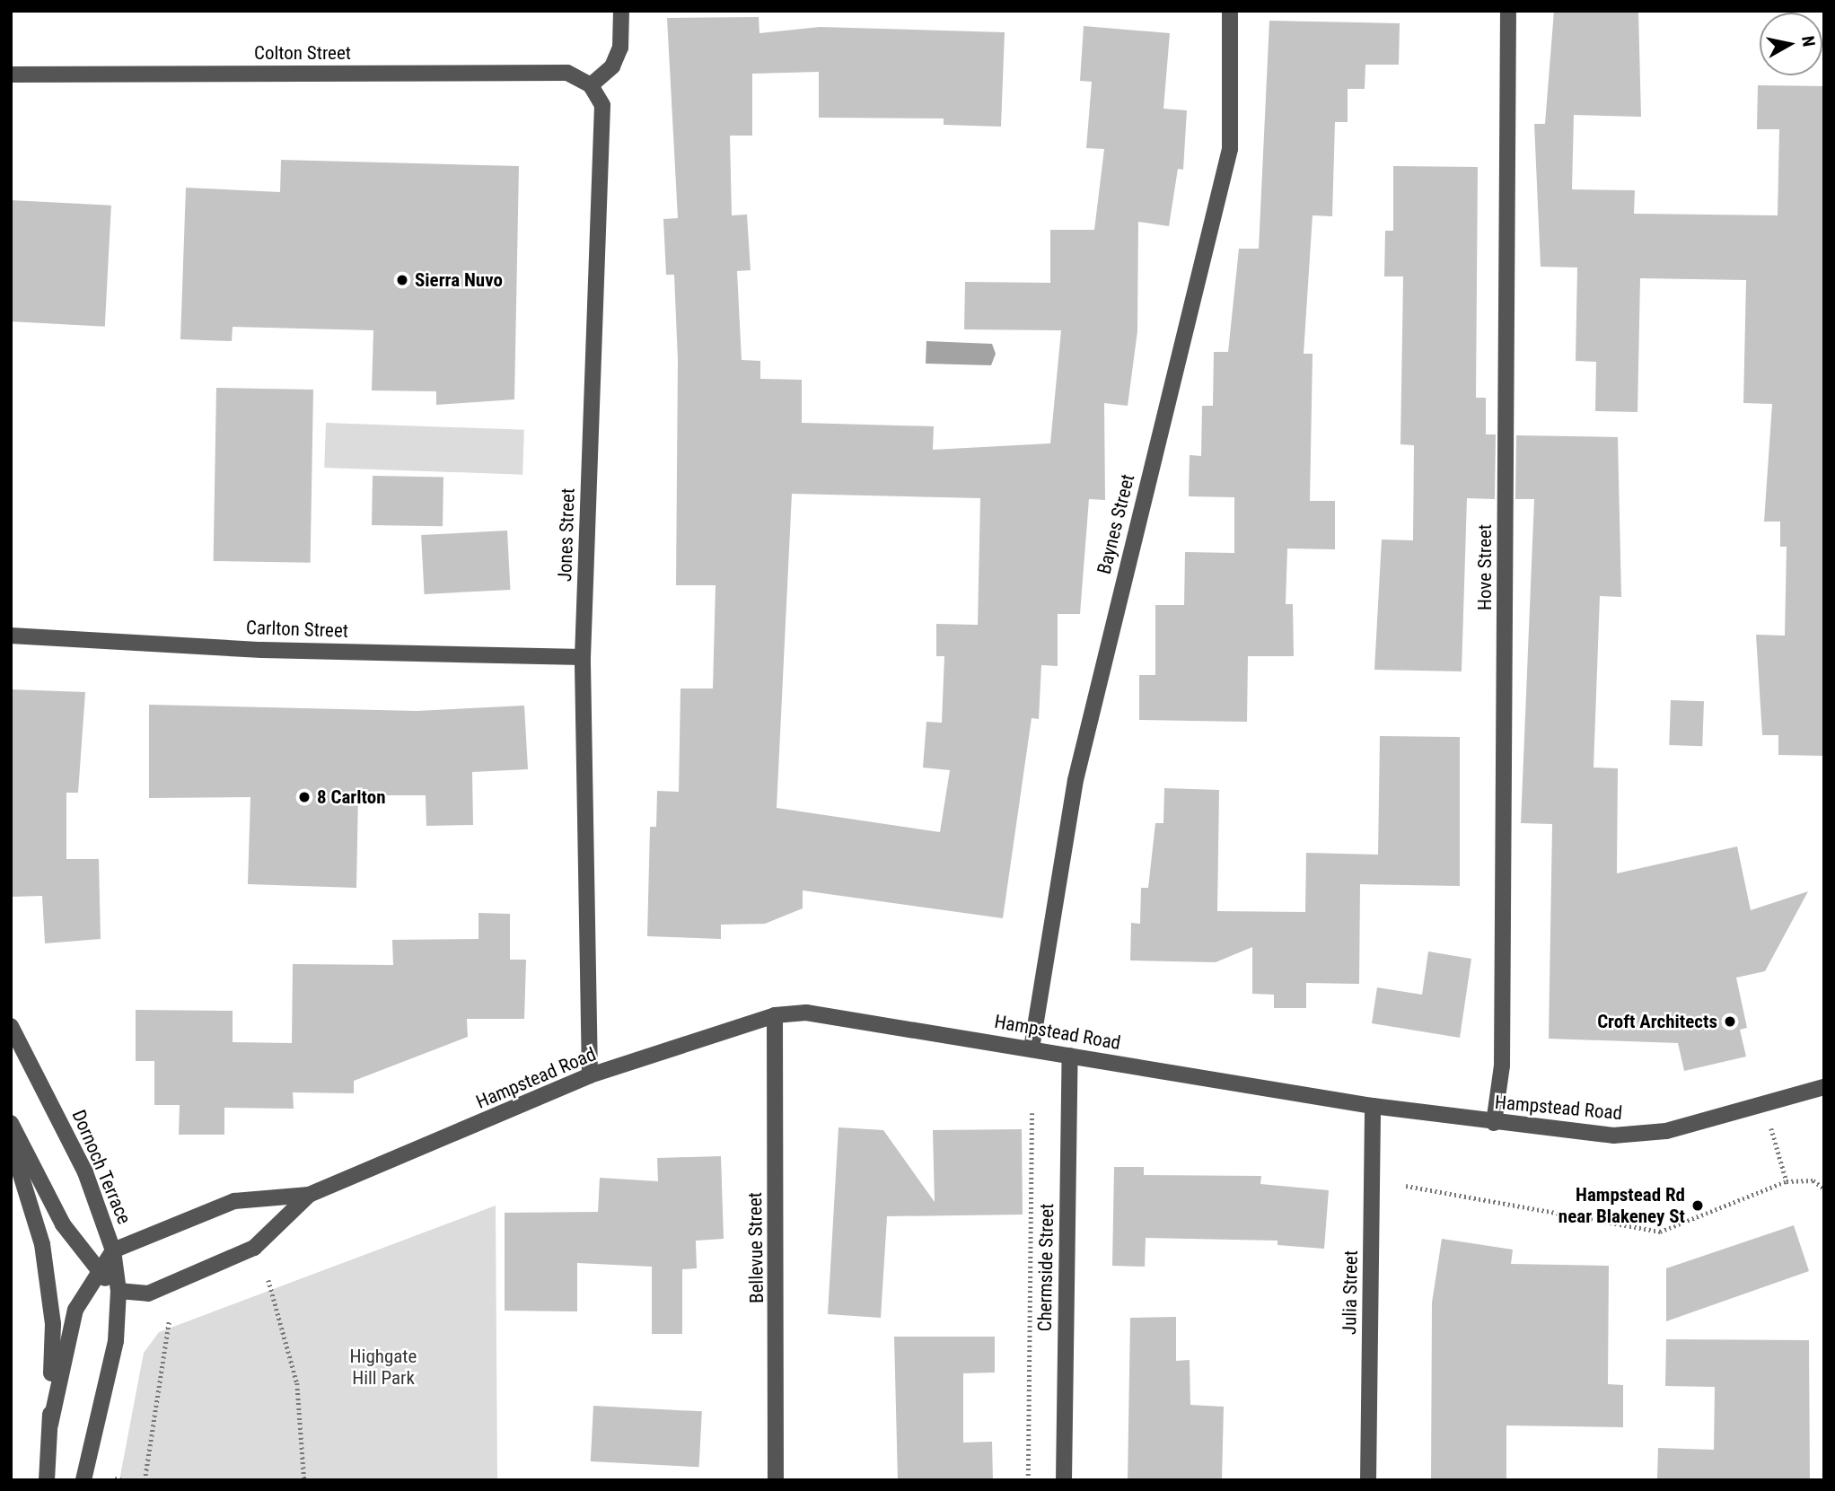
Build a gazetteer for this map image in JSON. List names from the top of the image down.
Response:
{
  "streets": {
    "street": [
      "Colton Street",
      "Baynes Street",
      "Jones Street",
      "Hove Street",
      "Carlton Street",
      "Hampstead Road",
      "Dornoch Terrace",
      "Bellevue Street",
      "Chermside Street",
      "Julia Street"
    ]
  },
  "crossings": [
    ["Colton Street", "Jones Street"],
    ["Baynes Street", "Hampstead Road"],
    ["Jones Street", "Carlton Street"],
    ["Jones Street", "Hampstead Road"],
    ["Hove Street", "Hampstead Road"],
    ["Hampstead Road", "Dornoch Terrace"],
    ["Hampstead Road", "Bellevue Street"],
    ["Hampstead Road", "Chermside Street"],
    ["Hampstead Road", "Julia Street"]
  ],
  "parks": ["Highgate Hill Park"],
  "places": [
    "Sierra Nuvo",
    "8 Carlton",
    "Croft Architects",
    "Hampstead Rd near Blakeney St"
  ],
  "north": "right"
}
